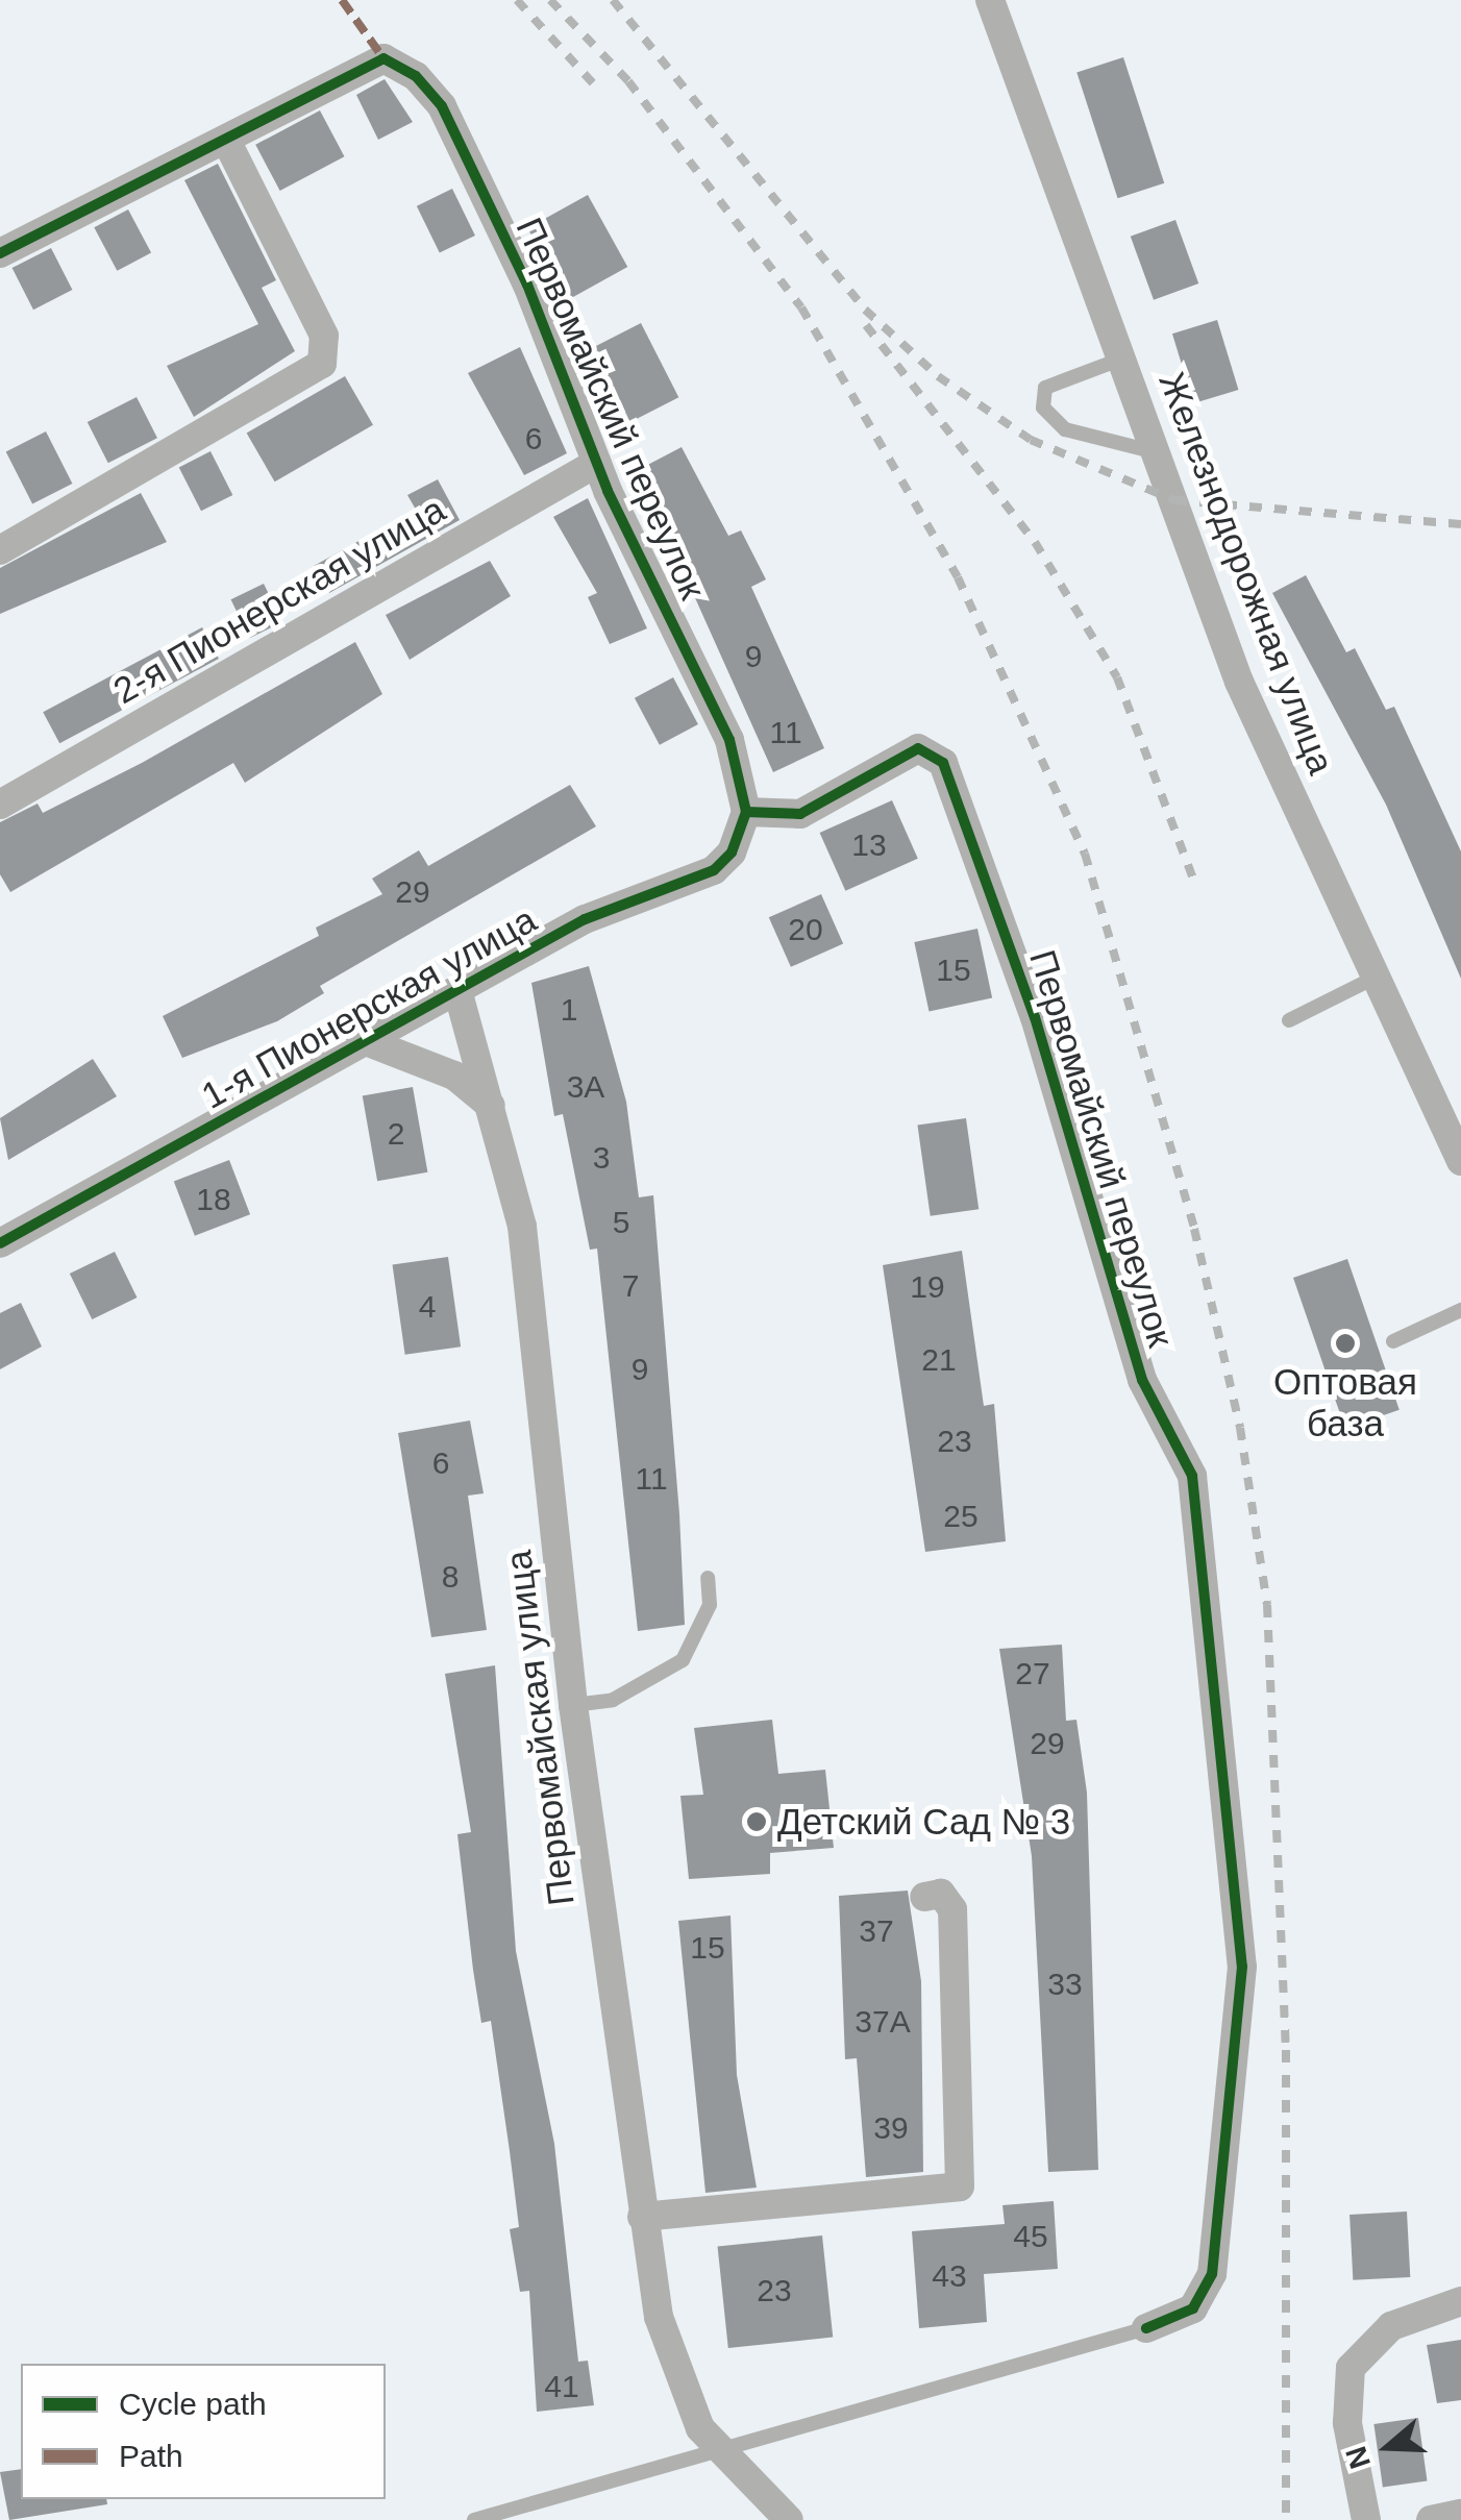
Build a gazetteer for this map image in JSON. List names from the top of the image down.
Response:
{
  "streets": {
    "street": [
      "Первомайский переулок",
      "Железнодорожная улица",
      "2-я Пионерская улица",
      "1-я Пионерская улица",
      "Первомайская улица"
    ]
  },
  "crossings": [
    ["Первомайский переулок", "2-я Пионерская улица"],
    ["Первомайский переулок", "1-я Пионерская улица"],
    ["1-я Пионерская улица", "Первомайская улица"]
  ],
  "places": ["Оптовая база", "Детский Сад № 3"],
  "house_numbers": [
    "6",
    "9",
    "11",
    "13",
    "29",
    "20",
    "15",
    "1",
    "3А",
    "2",
    "3",
    "18",
    "5",
    "7",
    "19",
    "4",
    "21",
    "9",
    "23",
    "6",
    "11",
    "25",
    "8",
    "27",
    "29",
    "37",
    "15",
    "33",
    "37А",
    "39",
    "45",
    "43",
    "23",
    "41"
  ],
  "legend": ["Cycle path", "Path"],
  "north": "left"
}
